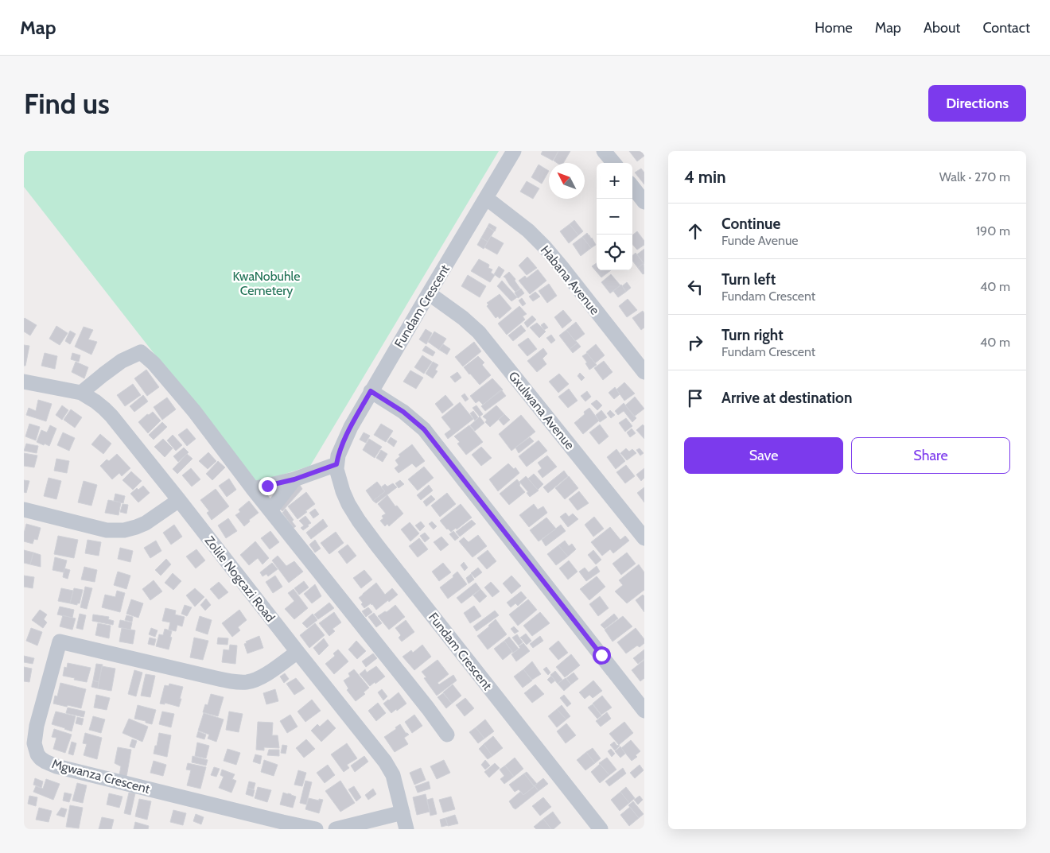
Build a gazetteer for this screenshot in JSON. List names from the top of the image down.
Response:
{
  "streets": {
    "street": [
      "Habana Avenue",
      "Fundam Crescent",
      "Gxulwana Avenue",
      "Zolile Nogcazi Road",
      "Mgwanza Crescent"
    ]
  },
  "crossings": [
    ["Habana Avenue", "Fundam Crescent"],
    ["Fundam Crescent", "Gxulwana Avenue"],
    ["Zolile Nogcazi Road", "Mgwanza Crescent"]
  ],
  "parks": ["KwaNobuhle Cemetery"],
  "north": "top left",
  "page": {
    "header": "Map",
    "nav": [
      "Home",
      "Map",
      "About",
      "Contact"
    ],
    "buttons": [
      "Directions",
      ["Save", "Share"]
    ],
    "title": "Find us",
    "heading": ["4 min", "Walk · 270 m"],
    "map_buttons": ["+", "−"],
    "list": [
      ["Continue", "Funde Avenue", "190 m"],
      ["Turn left", "Fundam Crescent", "40 m"],
      ["Turn right", "Fundam Crescent", "40 m"],
      "Arrive at destination"
    ]
  }
}
